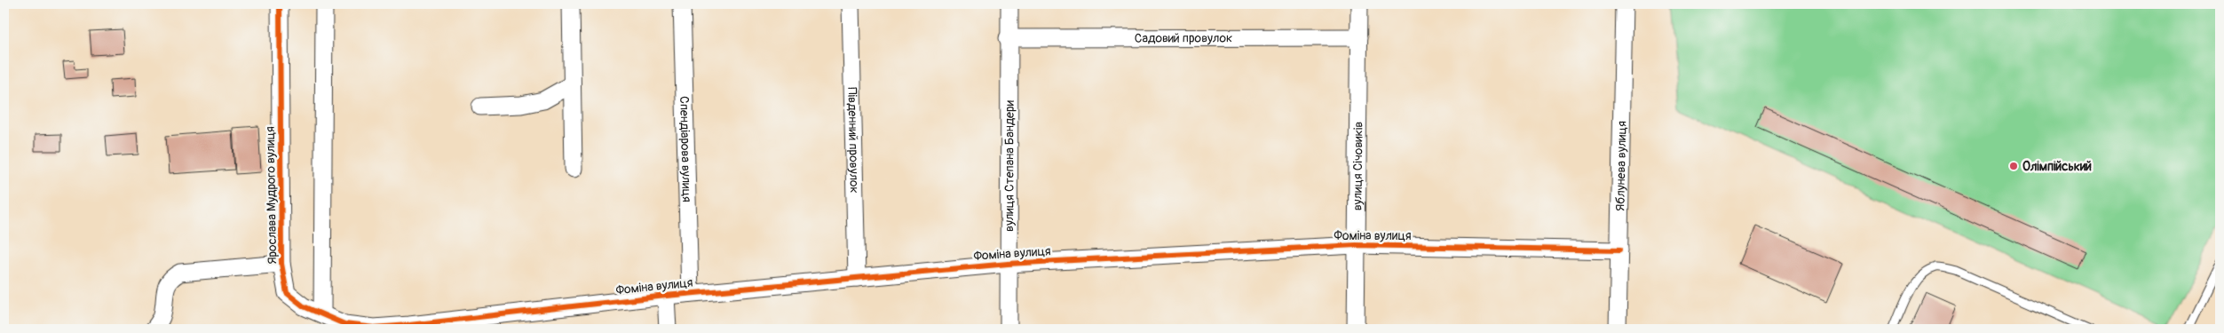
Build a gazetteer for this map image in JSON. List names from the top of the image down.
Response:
{
  "streets": {
    "street": [
      "Садовий провулок",
      "Південний провулок",
      "Спендіарова вулиця",
      "вулиця Степана Бандери",
      "вулиця Січовиків",
      "Яблунева вулиця",
      "Ярослава Мудрого вулиця",
      "Фоміна вулиця"
    ]
  },
  "crossings": [
    ["Садовий провулок", "вулиця Степана Бандери"],
    ["Садовий провулок", "вулиця Січовиків"],
    ["Південний провулок", "Фоміна вулиця"],
    ["Спендіарова вулиця", "Фоміна вулиця"],
    ["вулиця Степана Бандери", "Фоміна вулиця"],
    ["вулиця Січовиків", "Фоміна вулиця"],
    ["Яблунева вулиця", "Фоміна вулиця"],
    ["Ярослава Мудрого вулиця", "Фоміна вулиця"]
  ],
  "places": ["Олімпійський"]
}
